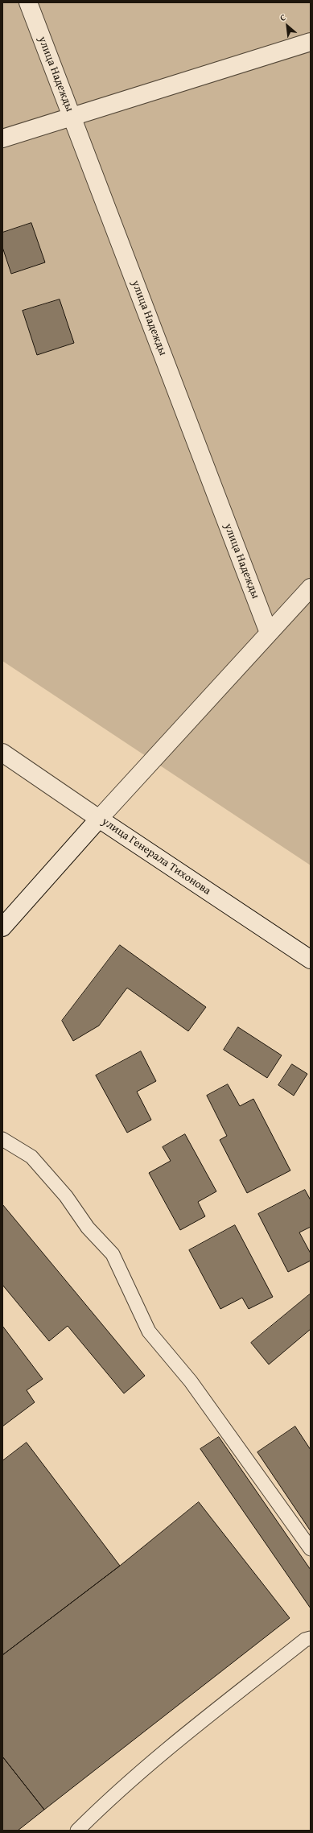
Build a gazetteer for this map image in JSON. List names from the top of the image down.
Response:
{
  "streets": {
    "street": ["улица Надежды", "улица Генерала Тихонова"]
  },
  "north": "top left"
}
